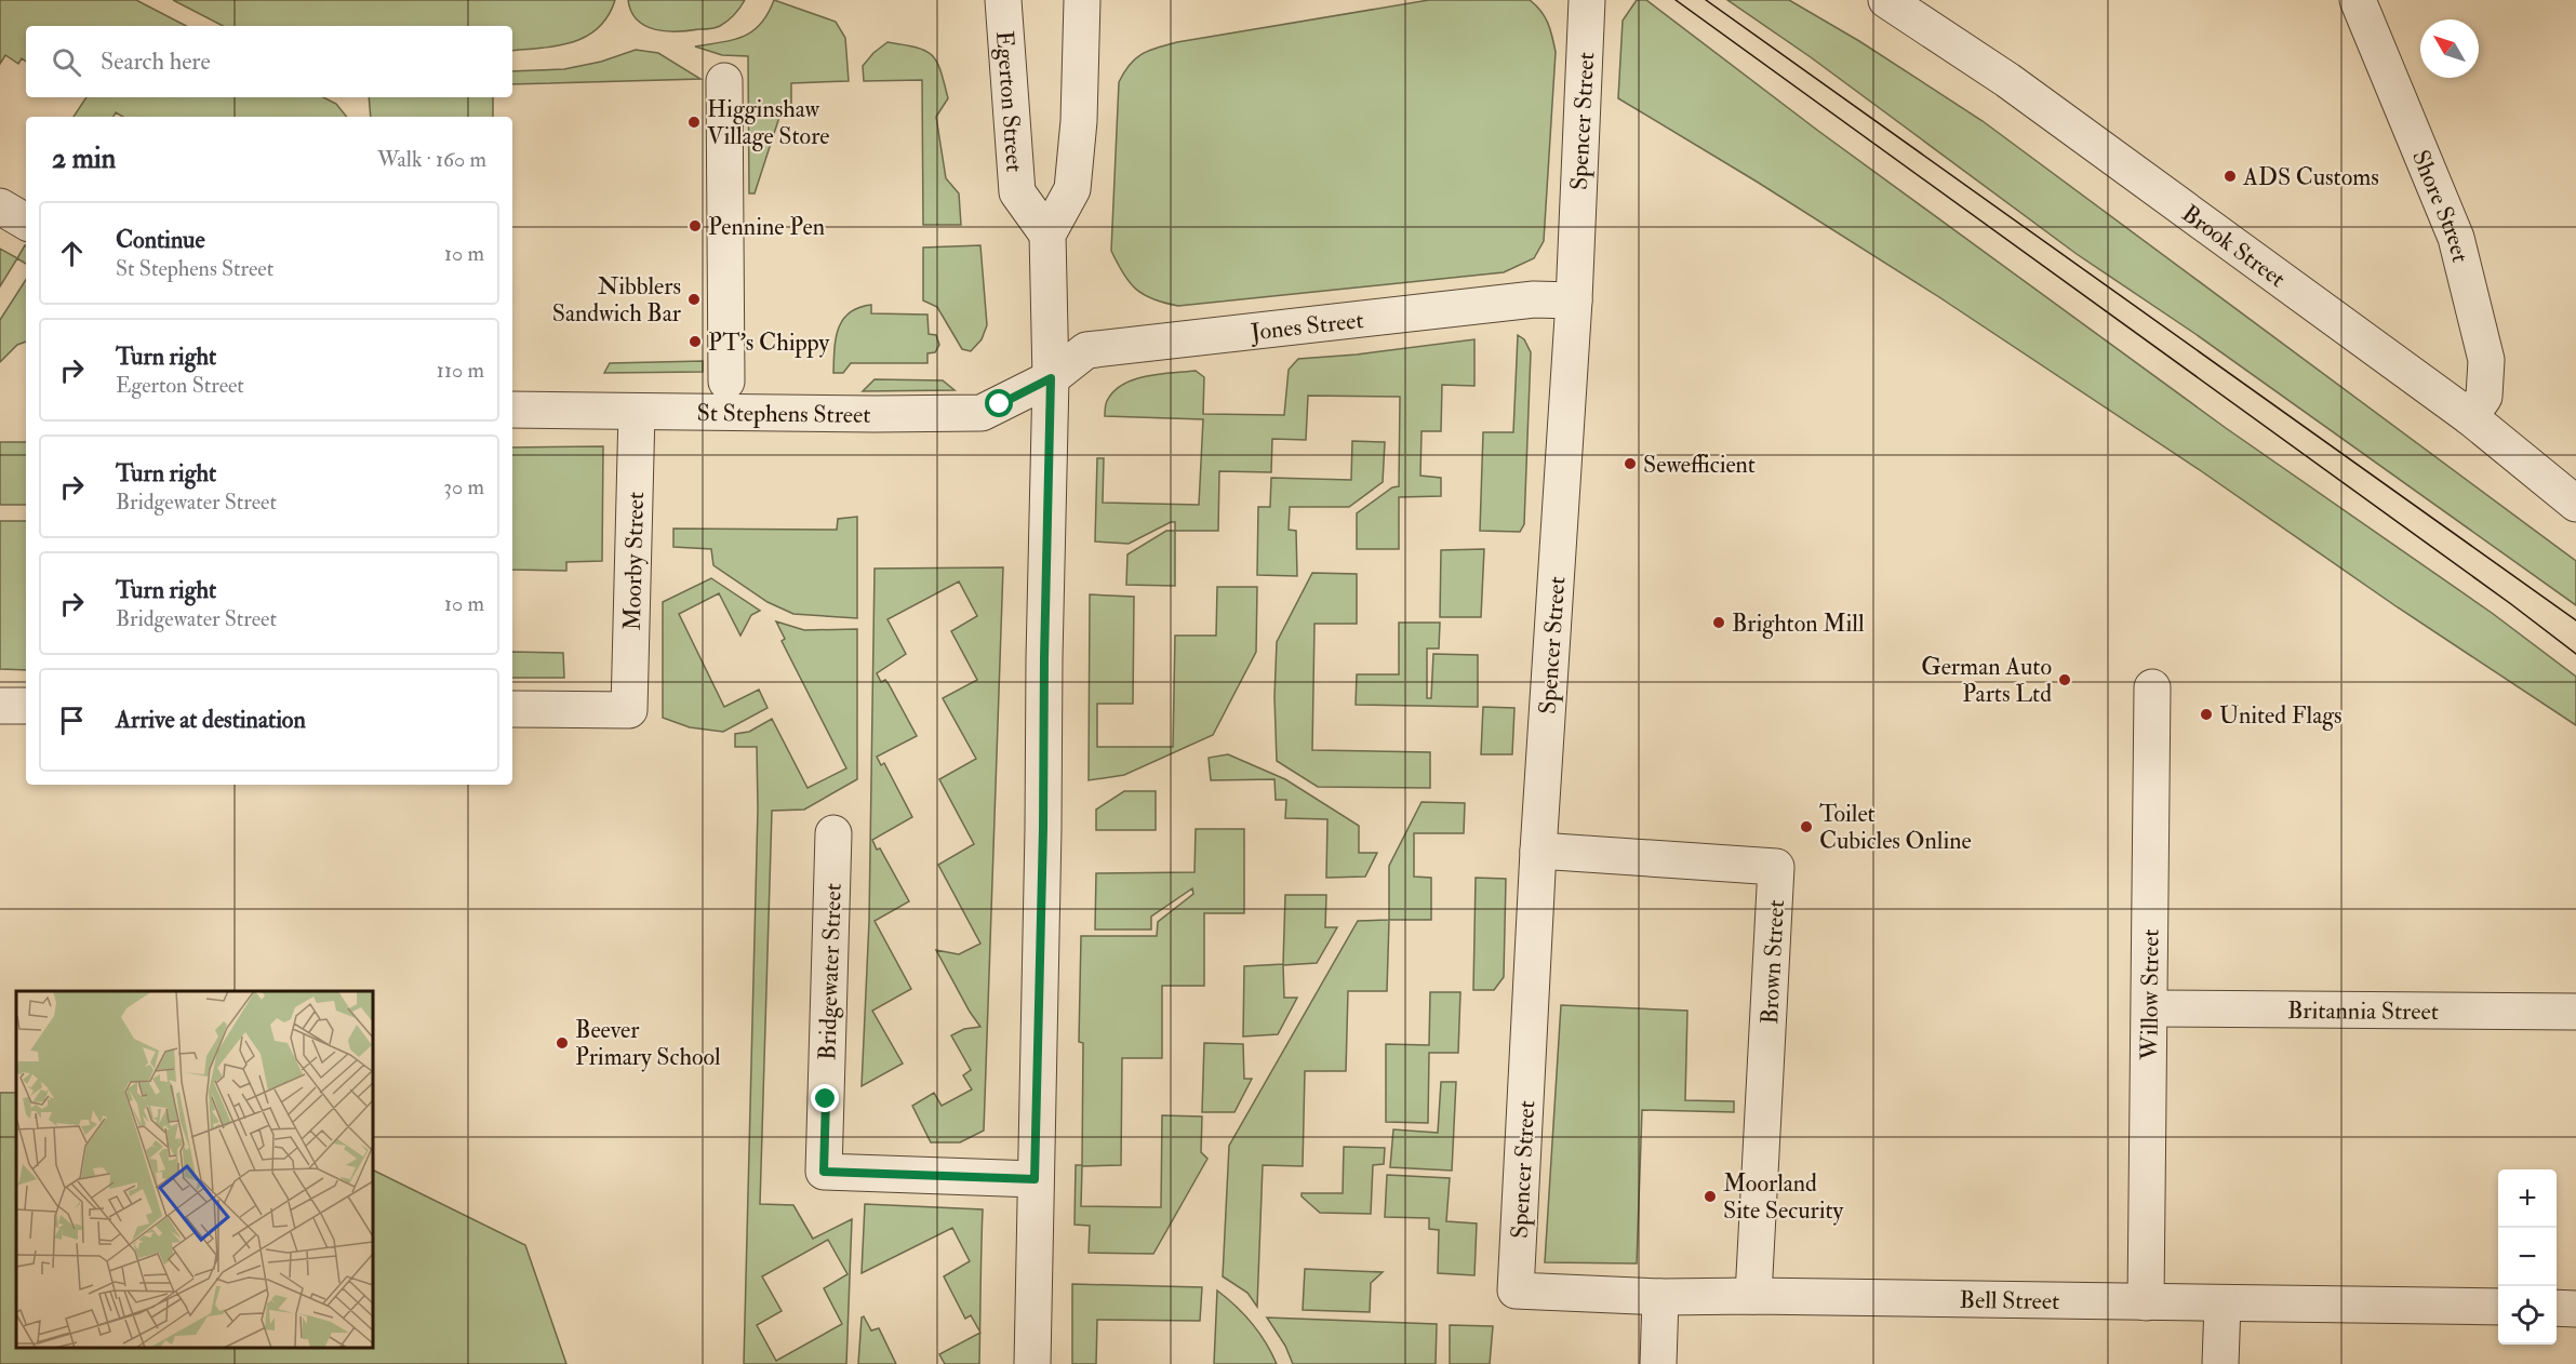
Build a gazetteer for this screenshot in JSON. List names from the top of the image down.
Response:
{
  "streets": {
    "street": [
      "Egerton Street",
      "Spencer Street",
      "Shore Street",
      "Brook Street",
      "Jones Street",
      "St Stephens Street",
      "Moorby Street",
      "Brown Street",
      "Bridgewater Street",
      "Willow Street",
      "Britannia Street",
      "Bell Street"
    ]
  },
  "crossings": [
    ["Spencer Street", "Jones Street"],
    ["Spencer Street", "Brown Street"],
    ["Spencer Street", "Bell Street"],
    ["Shore Street", "Brook Street"],
    ["Jones Street", "St Stephens Street"],
    ["St Stephens Street", "Moorby Street"],
    ["Brown Street", "Bell Street"],
    ["Willow Street", "Britannia Street"],
    ["Willow Street", "Bell Street"]
  ],
  "places": [
    "Higginshaw Village Store",
    "ADS Customs",
    "Pennine Pen",
    "Nibblers Sandwich Bar",
    "PT's Chippy",
    "Sewefficient",
    "Brighton Mill",
    "German Auto Parts Ltd",
    "United Flags",
    "Toilet Cubicles Online",
    "Beever Primary School",
    "Moorland Site Security"
  ],
  "north": "top left",
  "page": {
    "search": "Search here",
    "heading": ["2 min", "Walk · 160 m"],
    "list": [
      ["Continue", "St Stephens Street", "10 m"],
      ["Turn right", "Egerton Street", "110 m"],
      ["Turn right", "Bridgewater Street", "30 m"],
      ["Turn right", "Bridgewater Street", "10 m"],
      "Arrive at destination"
    ],
    "map_buttons": ["+", "−"]
  }
}
